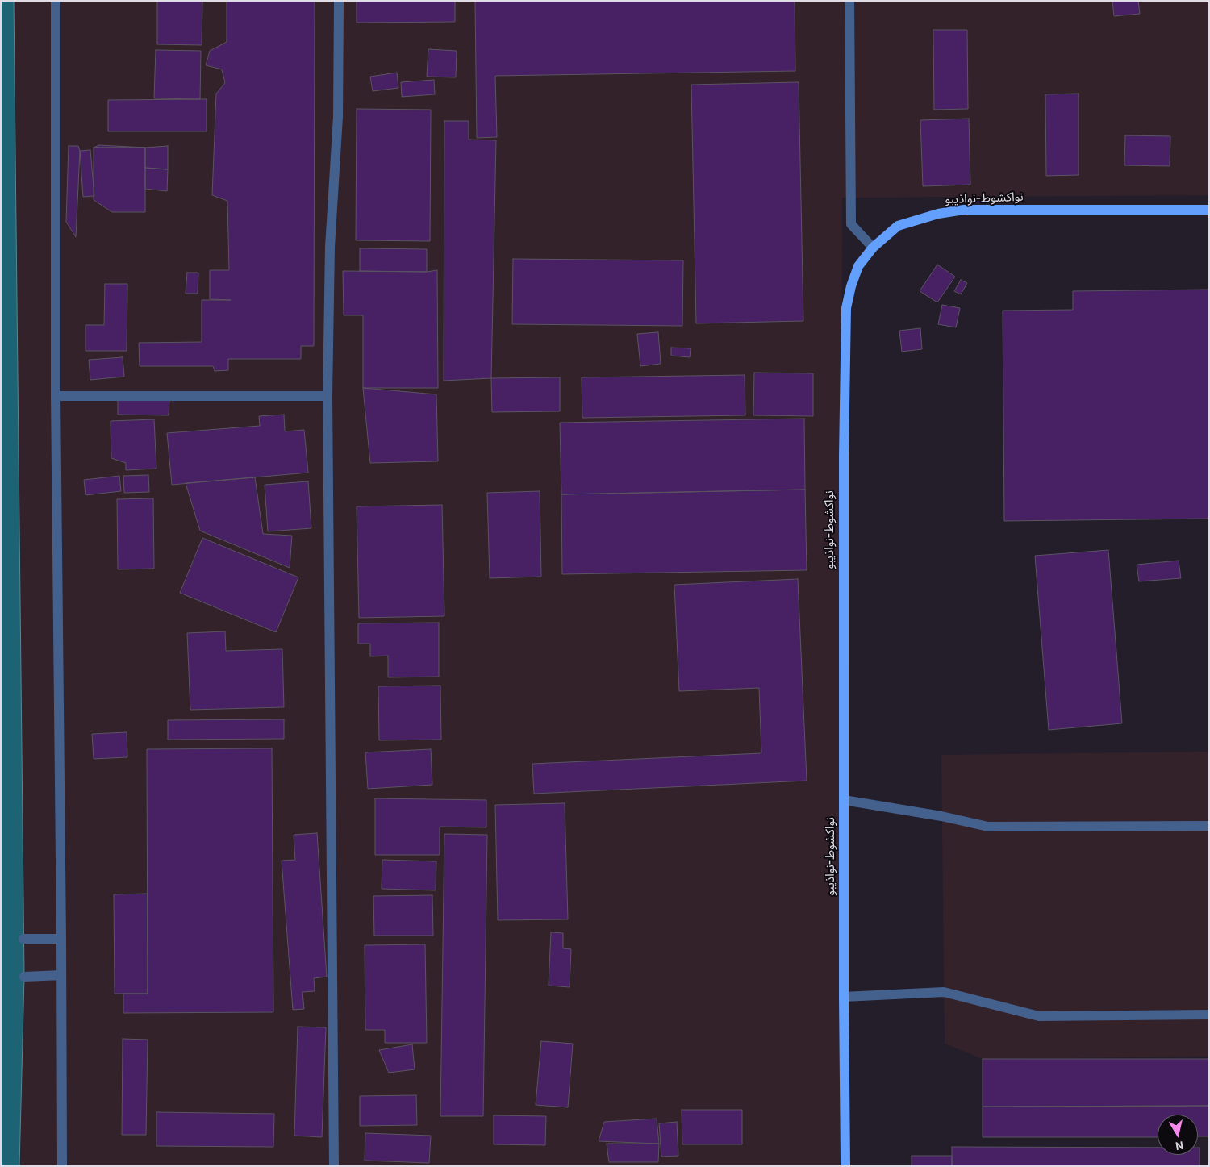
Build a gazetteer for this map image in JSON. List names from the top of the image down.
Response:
{
  "streets": {
    "main road": ["نواكشوط-نواذيبو"]
  },
  "north": "bottom"
}
